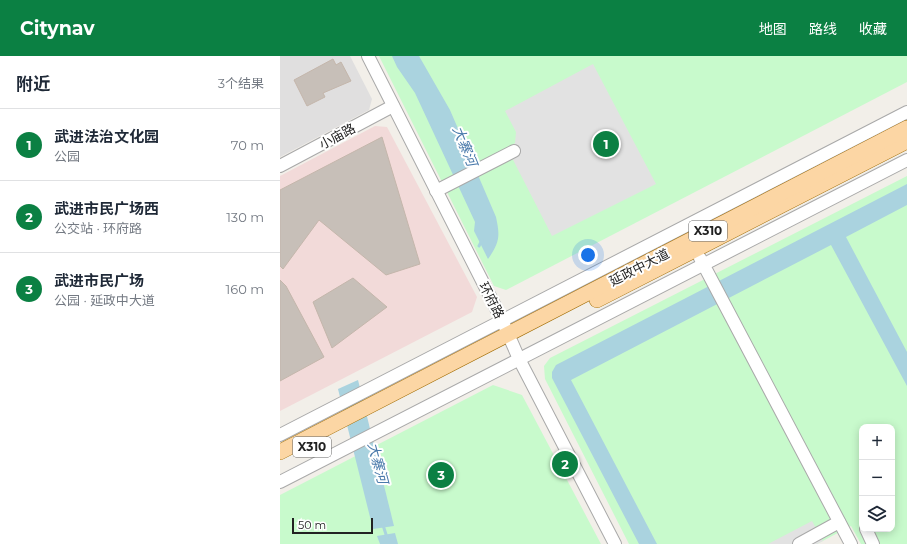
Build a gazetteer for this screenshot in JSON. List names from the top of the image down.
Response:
{
  "streets": {
    "main road": ["X310", "延政中大道"],
    "street": ["小庙路", "环府路"]
  },
  "crossings": [
    ["小庙路", "环府路"],
    ["X310", "延政中大道"],
    ["延政中大道", "环府路"]
  ],
  "water": ["大寨河"],
  "scale_bar": "50 m",
  "page": {
    "header": "Citynav",
    "nav": ["地图", "路线", "收藏"],
    "heading": ["附近", "3个结果"],
    "list": [
      {
        "mark": "1",
        "name": "武进法治文化园",
        "note": "公园",
        "value": "70 m"
      },
      {
        "mark": "2",
        "name": "武进市民广场西",
        "note": "公交站 · 环府路",
        "value": "130 m"
      },
      {
        "mark": "3",
        "name": "武进市民广场",
        "note": "公园 · 延政中大道",
        "value": "160 m"
      }
    ],
    "pins": ["1", "2", "3"],
    "map_buttons": ["+", "−"],
    "scale": "50 m"
  }
}
